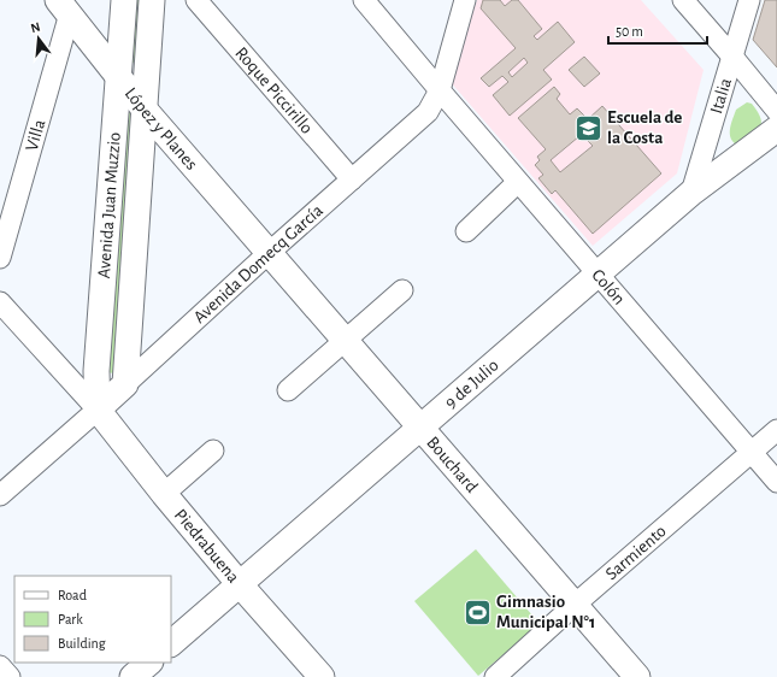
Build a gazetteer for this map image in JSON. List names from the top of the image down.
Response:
{
  "streets": {
    "main road": [
      "López y Planes",
      "Avenida Juan Muzzio",
      "Avenida Domecq García",
      "9 de Julio",
      "Bouchard",
      "Piedrabuena"
    ],
    "street": [
      "Roque Piccirillo",
      "Italia",
      "Villa",
      "Colón",
      "Sarmiento"
    ]
  },
  "crossings": [
    ["Roque Piccirillo", "Avenida Domecq García"],
    ["Italia", "9 de Julio"],
    ["López y Planes", "Villa"],
    ["López y Planes", "Avenida Juan Muzzio"],
    ["López y Planes", "Avenida Domecq García"],
    ["López y Planes", "Bouchard"],
    ["Avenida Juan Muzzio", "Avenida Domecq García"],
    ["Avenida Juan Muzzio", "Piedrabuena"],
    ["Avenida Domecq García", "Colón"],
    ["Avenida Domecq García", "Bouchard"],
    ["Avenida Domecq García", "Piedrabuena"],
    ["Colón", "9 de Julio"],
    ["Colón", "Sarmiento"],
    ["9 de Julio", "Bouchard"],
    ["9 de Julio", "Piedrabuena"],
    ["Bouchard", "Sarmiento"]
  ],
  "places": {
    "school or university": ["Escuela de la Costa"],
    "sports": ["Gimnasio Municipal N°1"]
  },
  "legend": ["Road", "Park", "Building"],
  "scale_bar": "50 m",
  "north": "top"
}
